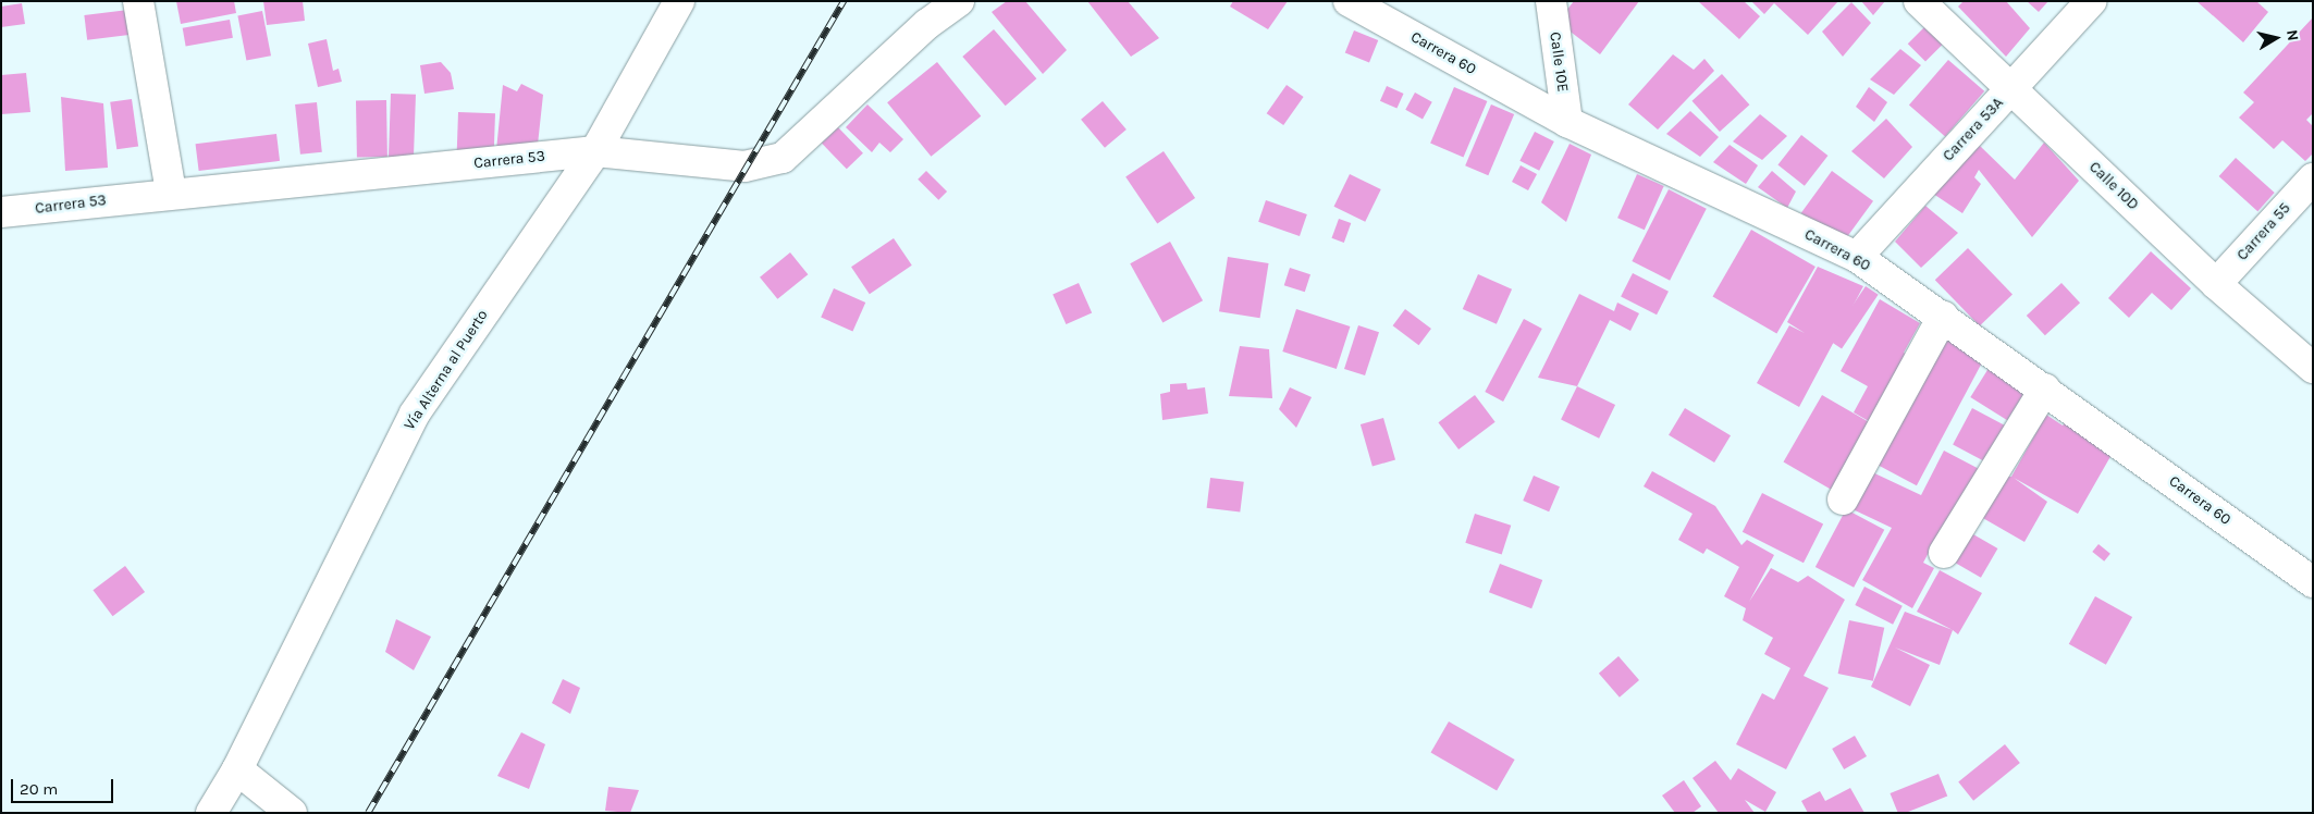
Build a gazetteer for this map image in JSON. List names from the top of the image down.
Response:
{
  "streets": {
    "street": [
      "Carrera 60",
      "Calle 10E",
      "Carrera 53A",
      "Carrera 53",
      "Calle 10D",
      "Carrera 55",
      "Vía Alterna al Puerto"
    ]
  },
  "crossings": [
    ["Carrera 60", "Calle 10E"],
    ["Carrera 60", "Carrera 53A"],
    ["Carrera 53A", "Calle 10D"],
    ["Carrera 53", "Vía Alterna al Puerto"],
    ["Calle 10D", "Carrera 55"]
  ],
  "scale_bar": "20 m",
  "north": "right"
}
